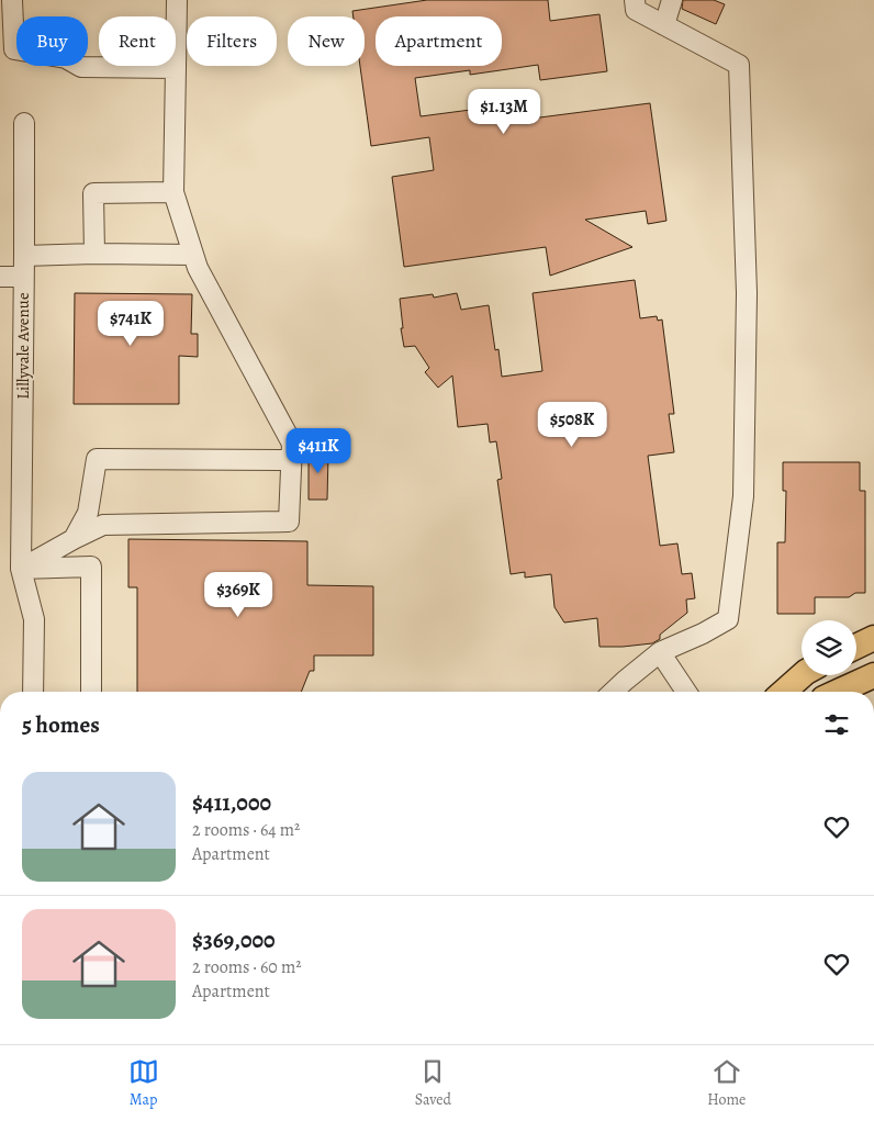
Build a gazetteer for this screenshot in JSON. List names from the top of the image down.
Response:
{
  "streets": {
    "street": ["Lillyvale Avenue"]
  },
  "page": {
    "chip": [
      "Buy",
      "Rent",
      "Filters",
      "New",
      "Apartment"
    ],
    "price": [
      "$1.13M",
      "$741K",
      "$508K",
      "$411K",
      "$369K"
    ],
    "heading": "5 homes",
    "list": [
      {
        "name": "$411,000",
        "note": "2 rooms · 64 m² · Apartment"
      },
      {
        "name": "$369,000",
        "note": "2 rooms · 60 m² · Apartment"
      }
    ],
    "tabs": ["Map", "Saved", "Home"]
  }
}
